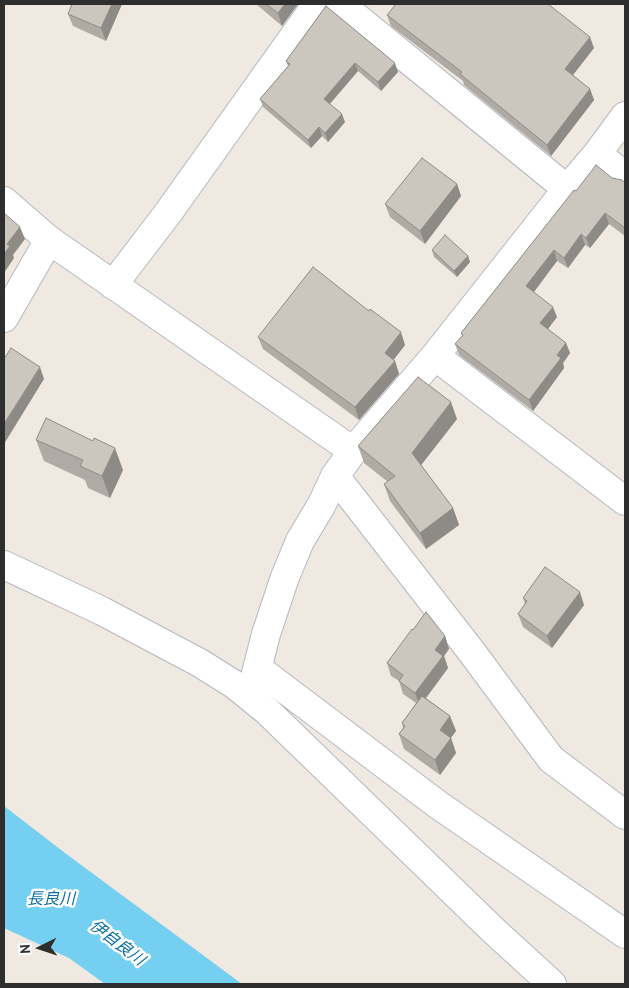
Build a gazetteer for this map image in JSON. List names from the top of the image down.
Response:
{
  "water": ["長良川", "伊自良川"],
  "north": "left"
}
